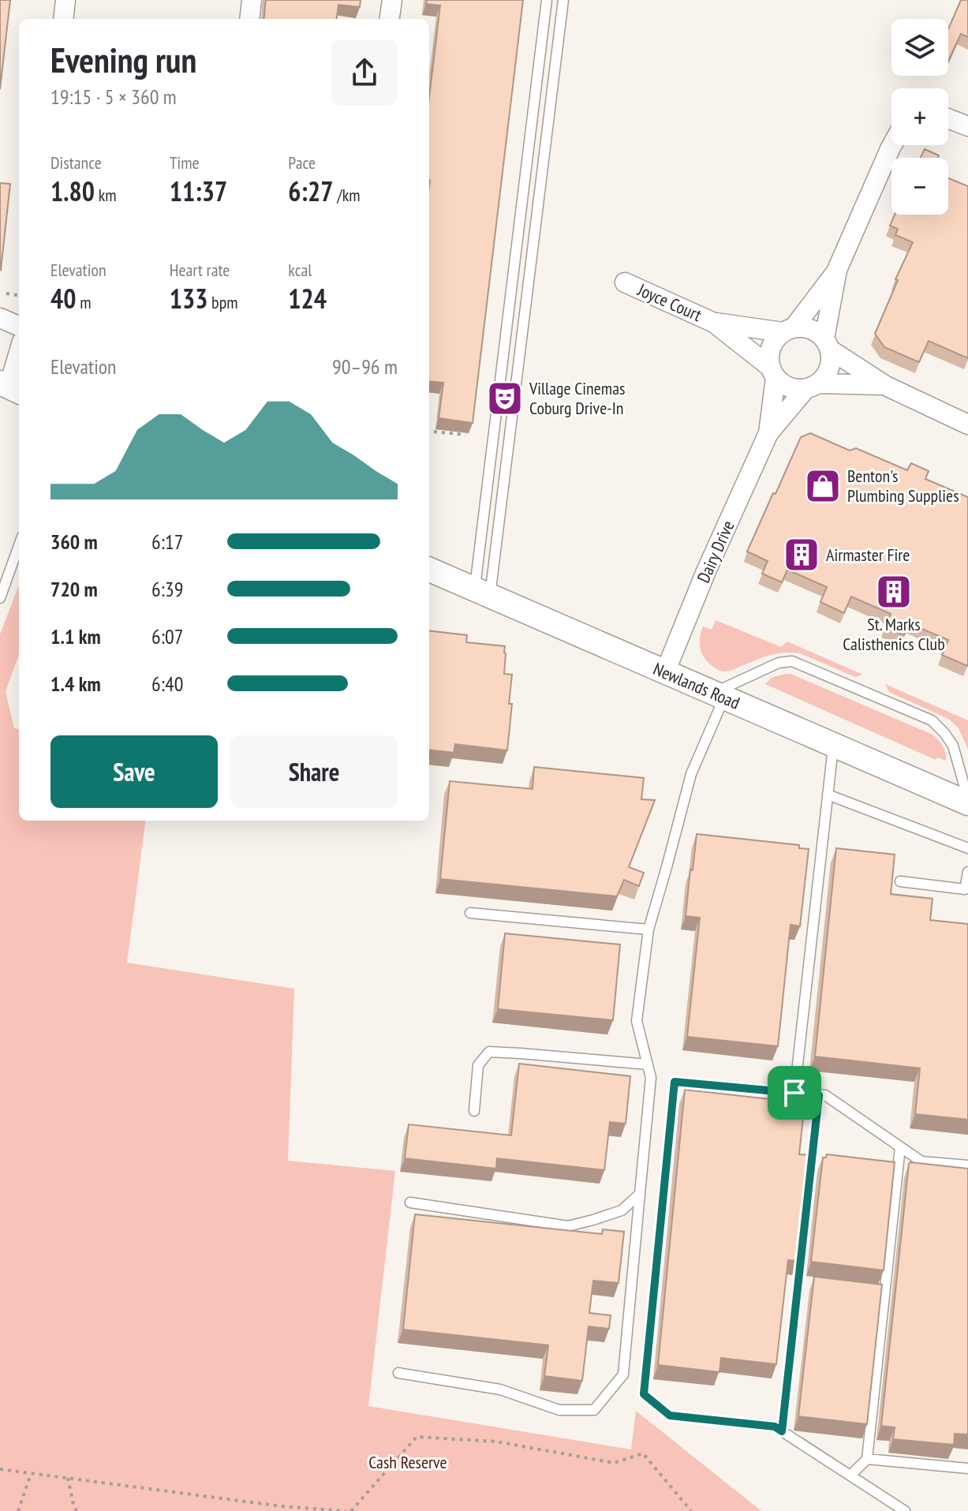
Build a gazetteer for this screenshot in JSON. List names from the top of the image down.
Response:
{
  "streets": {
    "street": ["Joyce Court", "Dairy Drive", "Newlands Road"]
  },
  "crossings": [
    ["Joyce Court", "Dairy Drive"],
    ["Dairy Drive", "Newlands Road"]
  ],
  "parks": ["Cash Reserve"],
  "places": {
    "theatre": ["Village Cinemas Coburg Drive-In"],
    "shop": ["Benton's Plumbing Supplies"],
    "building": ["Airmaster Fire", "St. Marks Calisthenics Club"]
  },
  "page": {
    "map_buttons": ["+", "−"],
    "heading": ["Evening run", "19:15 · 5 × 360 m"],
    "stats": [
      ["Distance", "1.80 km"],
      ["Time", "11:37"],
      ["Pace", "6:27 /km"],
      ["Elevation", "40 m"],
      ["Heart rate", "133 bpm"],
      ["kcal", "124"]
    ],
    "chart": ["Elevation", "90–96 m"],
    "list": [
      {
        "name": "360 m",
        "note": "6:17"
      },
      {
        "name": "720 m",
        "note": "6:39"
      },
      {
        "name": "1.1 km",
        "note": "6:07"
      },
      {
        "name": "1.4 km",
        "note": "6:40"
      }
    ],
    "buttons": ["Save", "Share"]
  }
}
